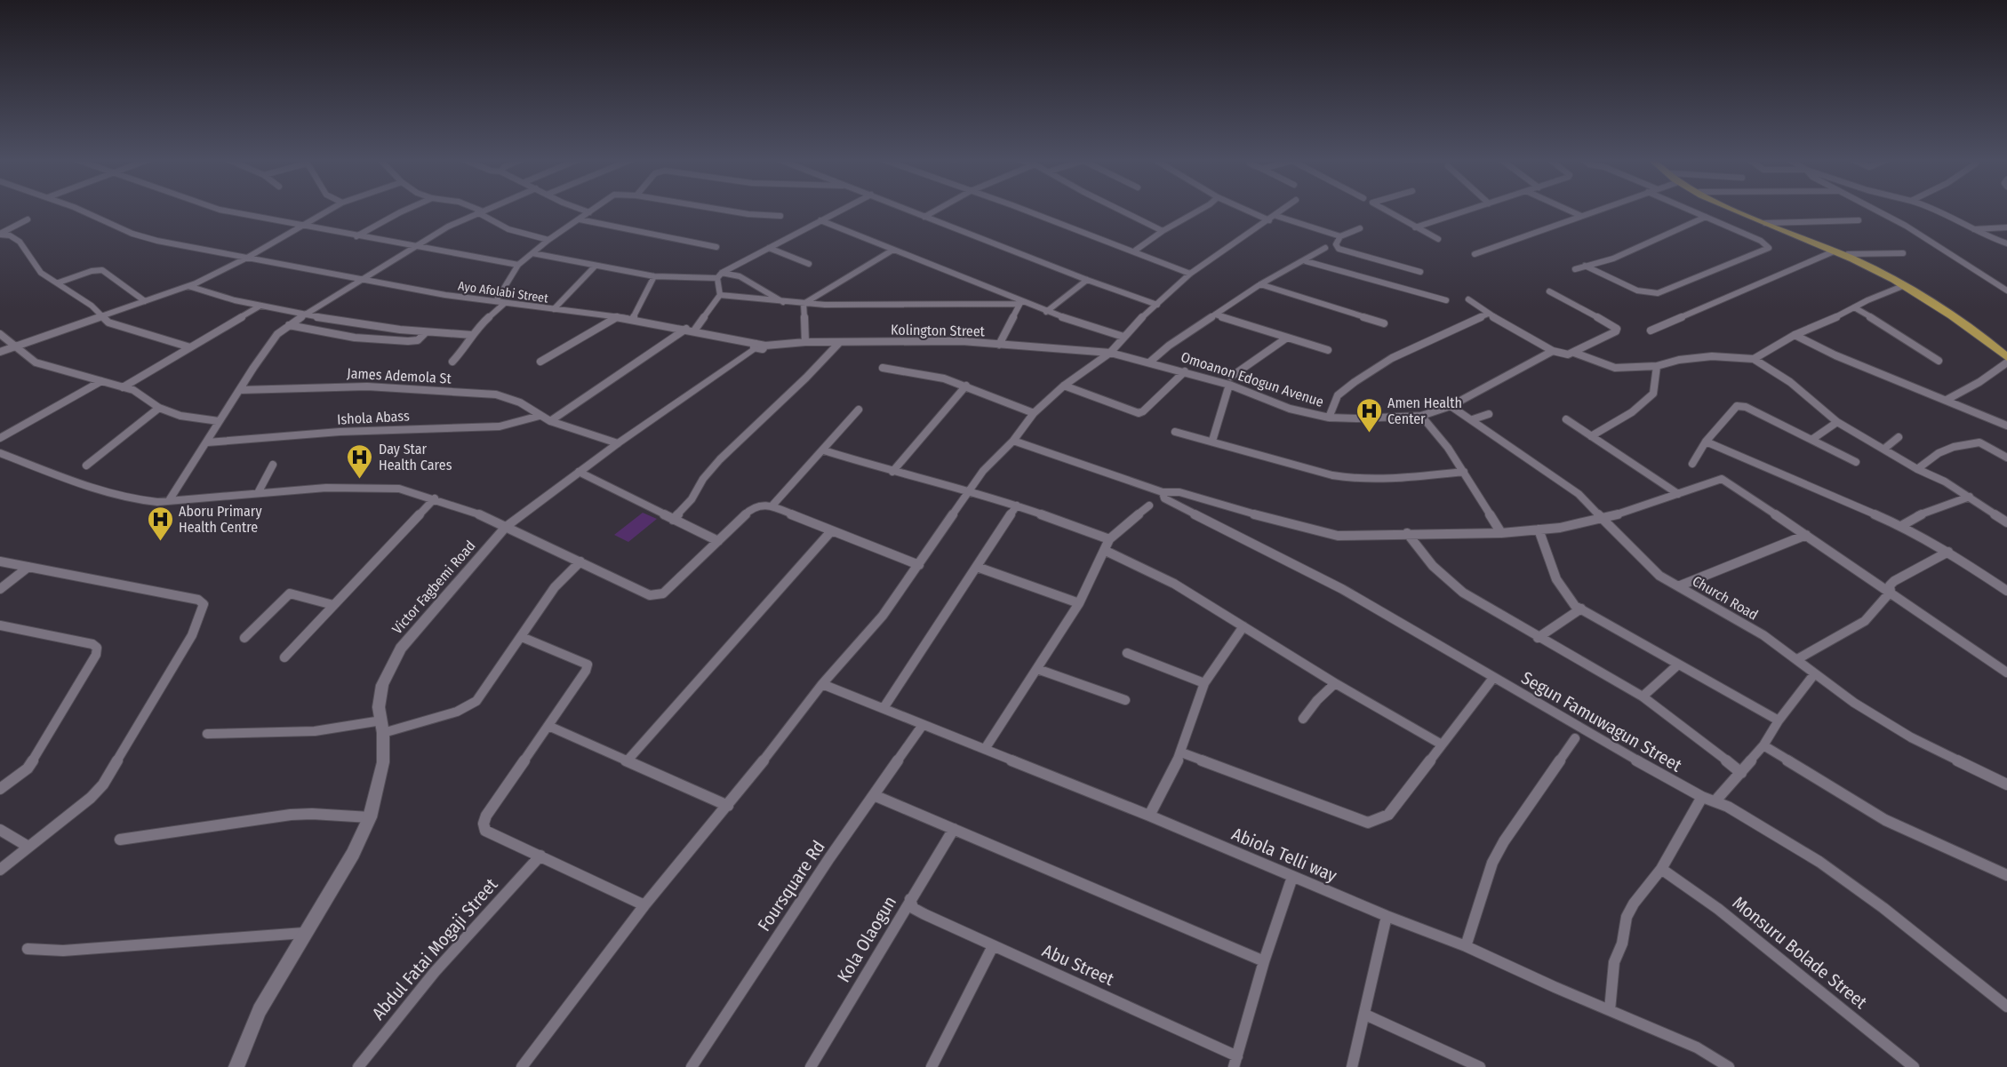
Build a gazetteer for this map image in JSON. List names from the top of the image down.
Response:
{
  "streets": {
    "street": [
      "Ayo Afolabi Street",
      "Kolington Street",
      "James Ademola St",
      "Omoanon Edogun Avenue",
      "Ishola Abass",
      "Victor Fagbemi Road",
      "Church Road",
      "Segun Famuwagun Street",
      "Abiola Telli way",
      "Foursquare Rd",
      "Kola Olaogun",
      "Abdul Fatai Mogaji Street",
      "Monsuru Bolade Street",
      "Abu Street"
    ]
  },
  "crossings": [
    ["Ayo Afolabi Street", "Kolington Street"],
    ["Ayo Afolabi Street", "Victor Fagbemi Road"],
    ["Kolington Street", "Omoanon Edogun Avenue"],
    ["Kolington Street", "Victor Fagbemi Road"],
    ["James Ademola St", "Ishola Abass"],
    ["James Ademola St", "Victor Fagbemi Road"],
    ["Omoanon Edogun Avenue", "Church Road"],
    ["Abiola Telli way", "Foursquare Rd"],
    ["Kola Olaogun", "Abu Street"]
  ],
  "places": {
    "hospital": ["Amen Health Center", "Day Star Health Cares", "Aboru Primary Health Centre"]
  }
}
